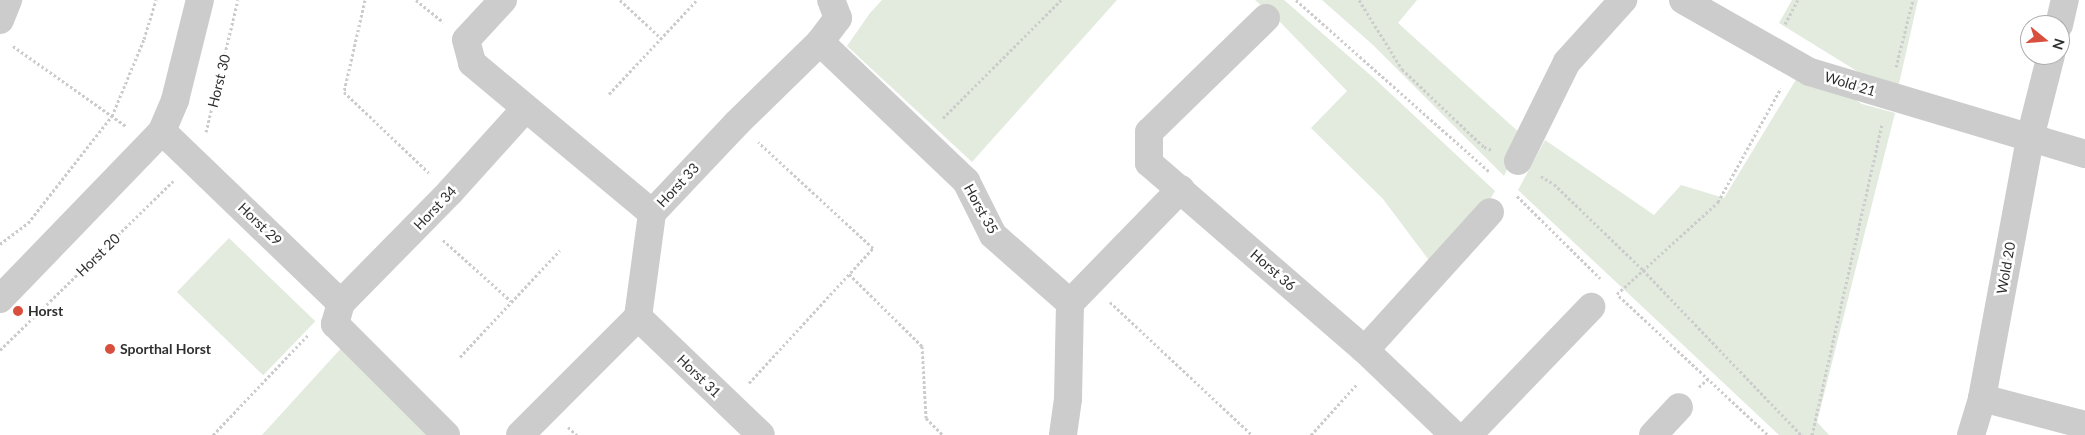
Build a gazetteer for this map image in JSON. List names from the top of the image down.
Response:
{
  "streets": {
    "street": [
      "Wold 21",
      "Horst 33",
      "Horst 34",
      "Horst 35",
      "Horst 29",
      "Wold 20",
      "Horst 36",
      "Horst 31"
    ],
    "path": ["Horst 30", "Horst 20"]
  },
  "crossings": [
    ["Horst 30", "Horst 29"],
    ["Horst 30", "Horst 20"],
    ["Wold 21", "Wold 20"],
    ["Horst 33", "Horst 35"],
    ["Horst 33", "Horst 31"],
    ["Horst 34", "Horst 29"],
    ["Horst 29", "Horst 20"]
  ],
  "places": ["Horst", "Sporthal Horst"],
  "north": "right"
}
